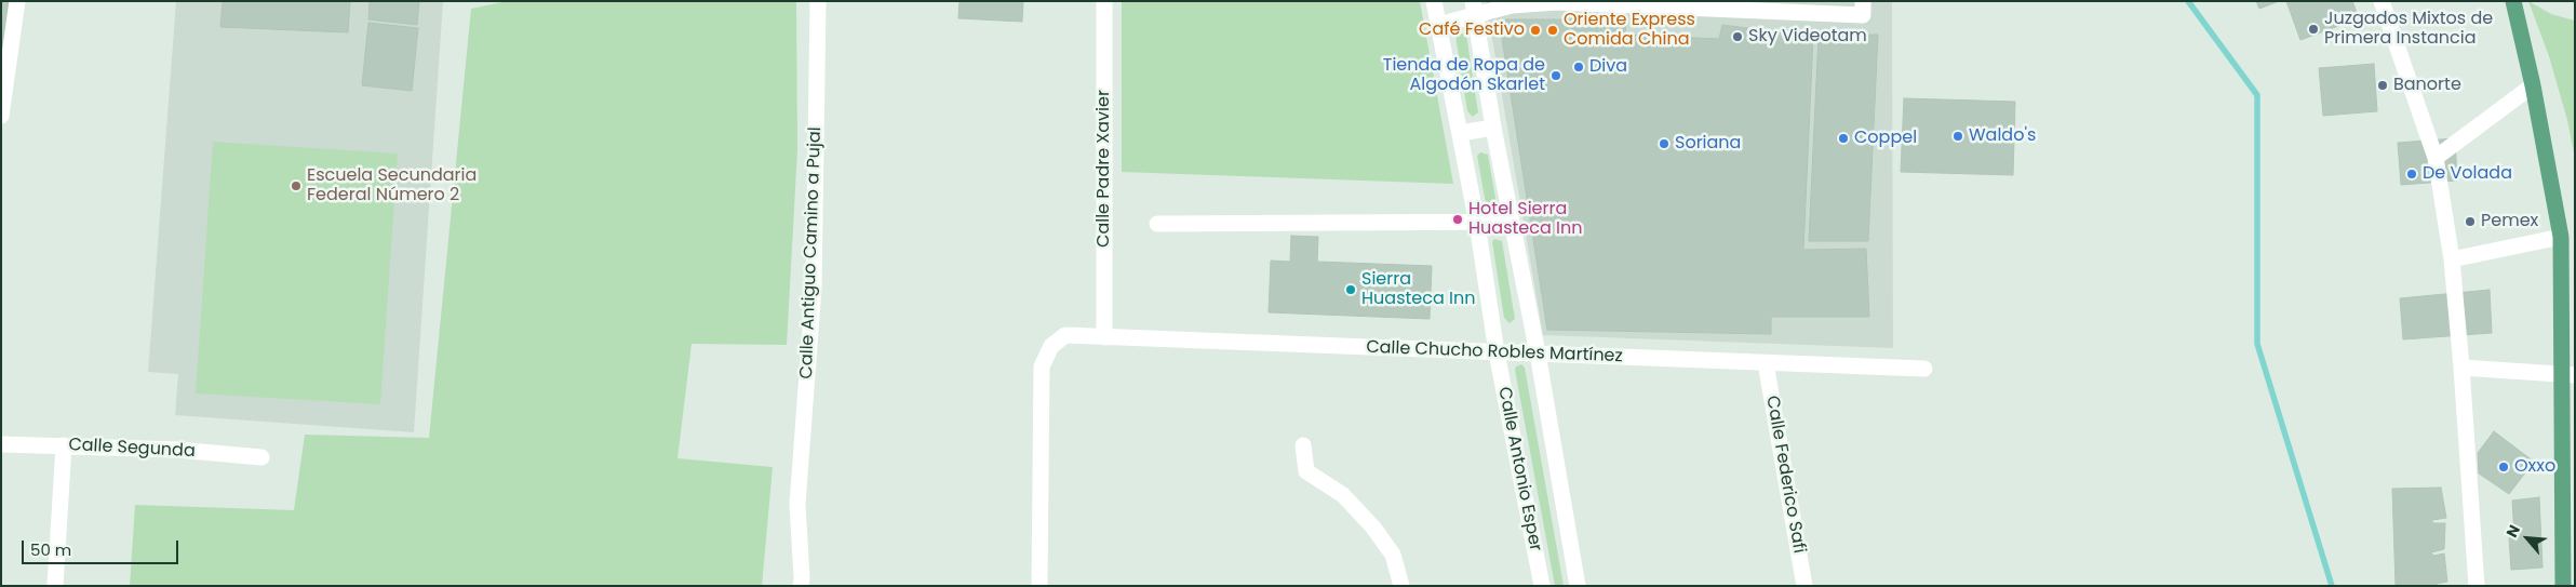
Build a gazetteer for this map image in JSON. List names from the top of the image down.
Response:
{
  "streets": {
    "street": [
      "Calle Padre Xavier",
      "Calle Antiguo Camino a Pujal",
      "Calle Chucho Robles Martínez",
      "Calle Segunda",
      "Calle Antonio Esper",
      "Calle Federico Safi"
    ]
  },
  "crossings": [
    ["Calle Padre Xavier", "Calle Chucho Robles Martínez"],
    ["Calle Chucho Robles Martínez", "Calle Antonio Esper"],
    ["Calle Chucho Robles Martínez", "Calle Federico Safi"]
  ],
  "places": [
    "Juzgados Mixtos de Primera Instancia",
    "Café Festivo",
    "Oriente Express Comida China",
    "Sky Videotam",
    "Diva",
    "Tienda de Ropa de Algodón Skarlet",
    "Banorte",
    "Waldo's",
    "Coppel",
    "Soriana",
    "De Volada",
    "Escuela Secundaria Federal Número 2",
    "Hotel Sierra Huasteca Inn",
    "Pemex",
    "Sierra Huasteca Inn",
    "Oxxo"
  ],
  "scale_bar": "50 m",
  "north": "top left"
}
